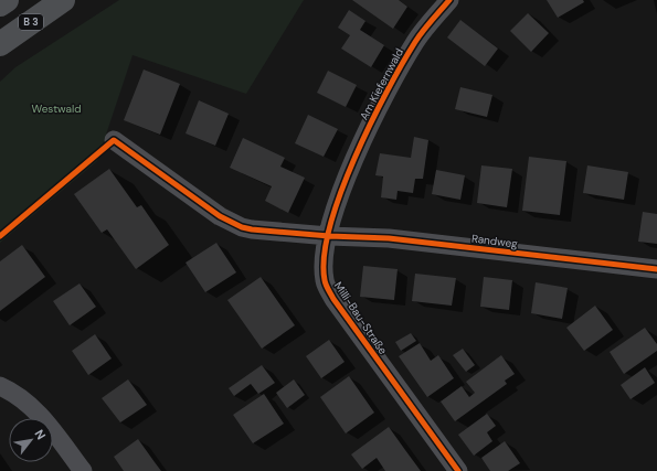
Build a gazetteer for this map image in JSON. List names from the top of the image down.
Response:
{
  "streets": {
    "main road": ["B 3"],
    "street": ["Am Kiefernwald", "Randweg", "Milli-Bau-Straße"]
  },
  "crossings": [
    ["Am Kiefernwald", "Randweg"],
    ["Am Kiefernwald", "Milli-Bau-Straße"],
    ["Randweg", "Milli-Bau-Straße"]
  ],
  "parks": ["Westwald"],
  "north": "top right"
}
